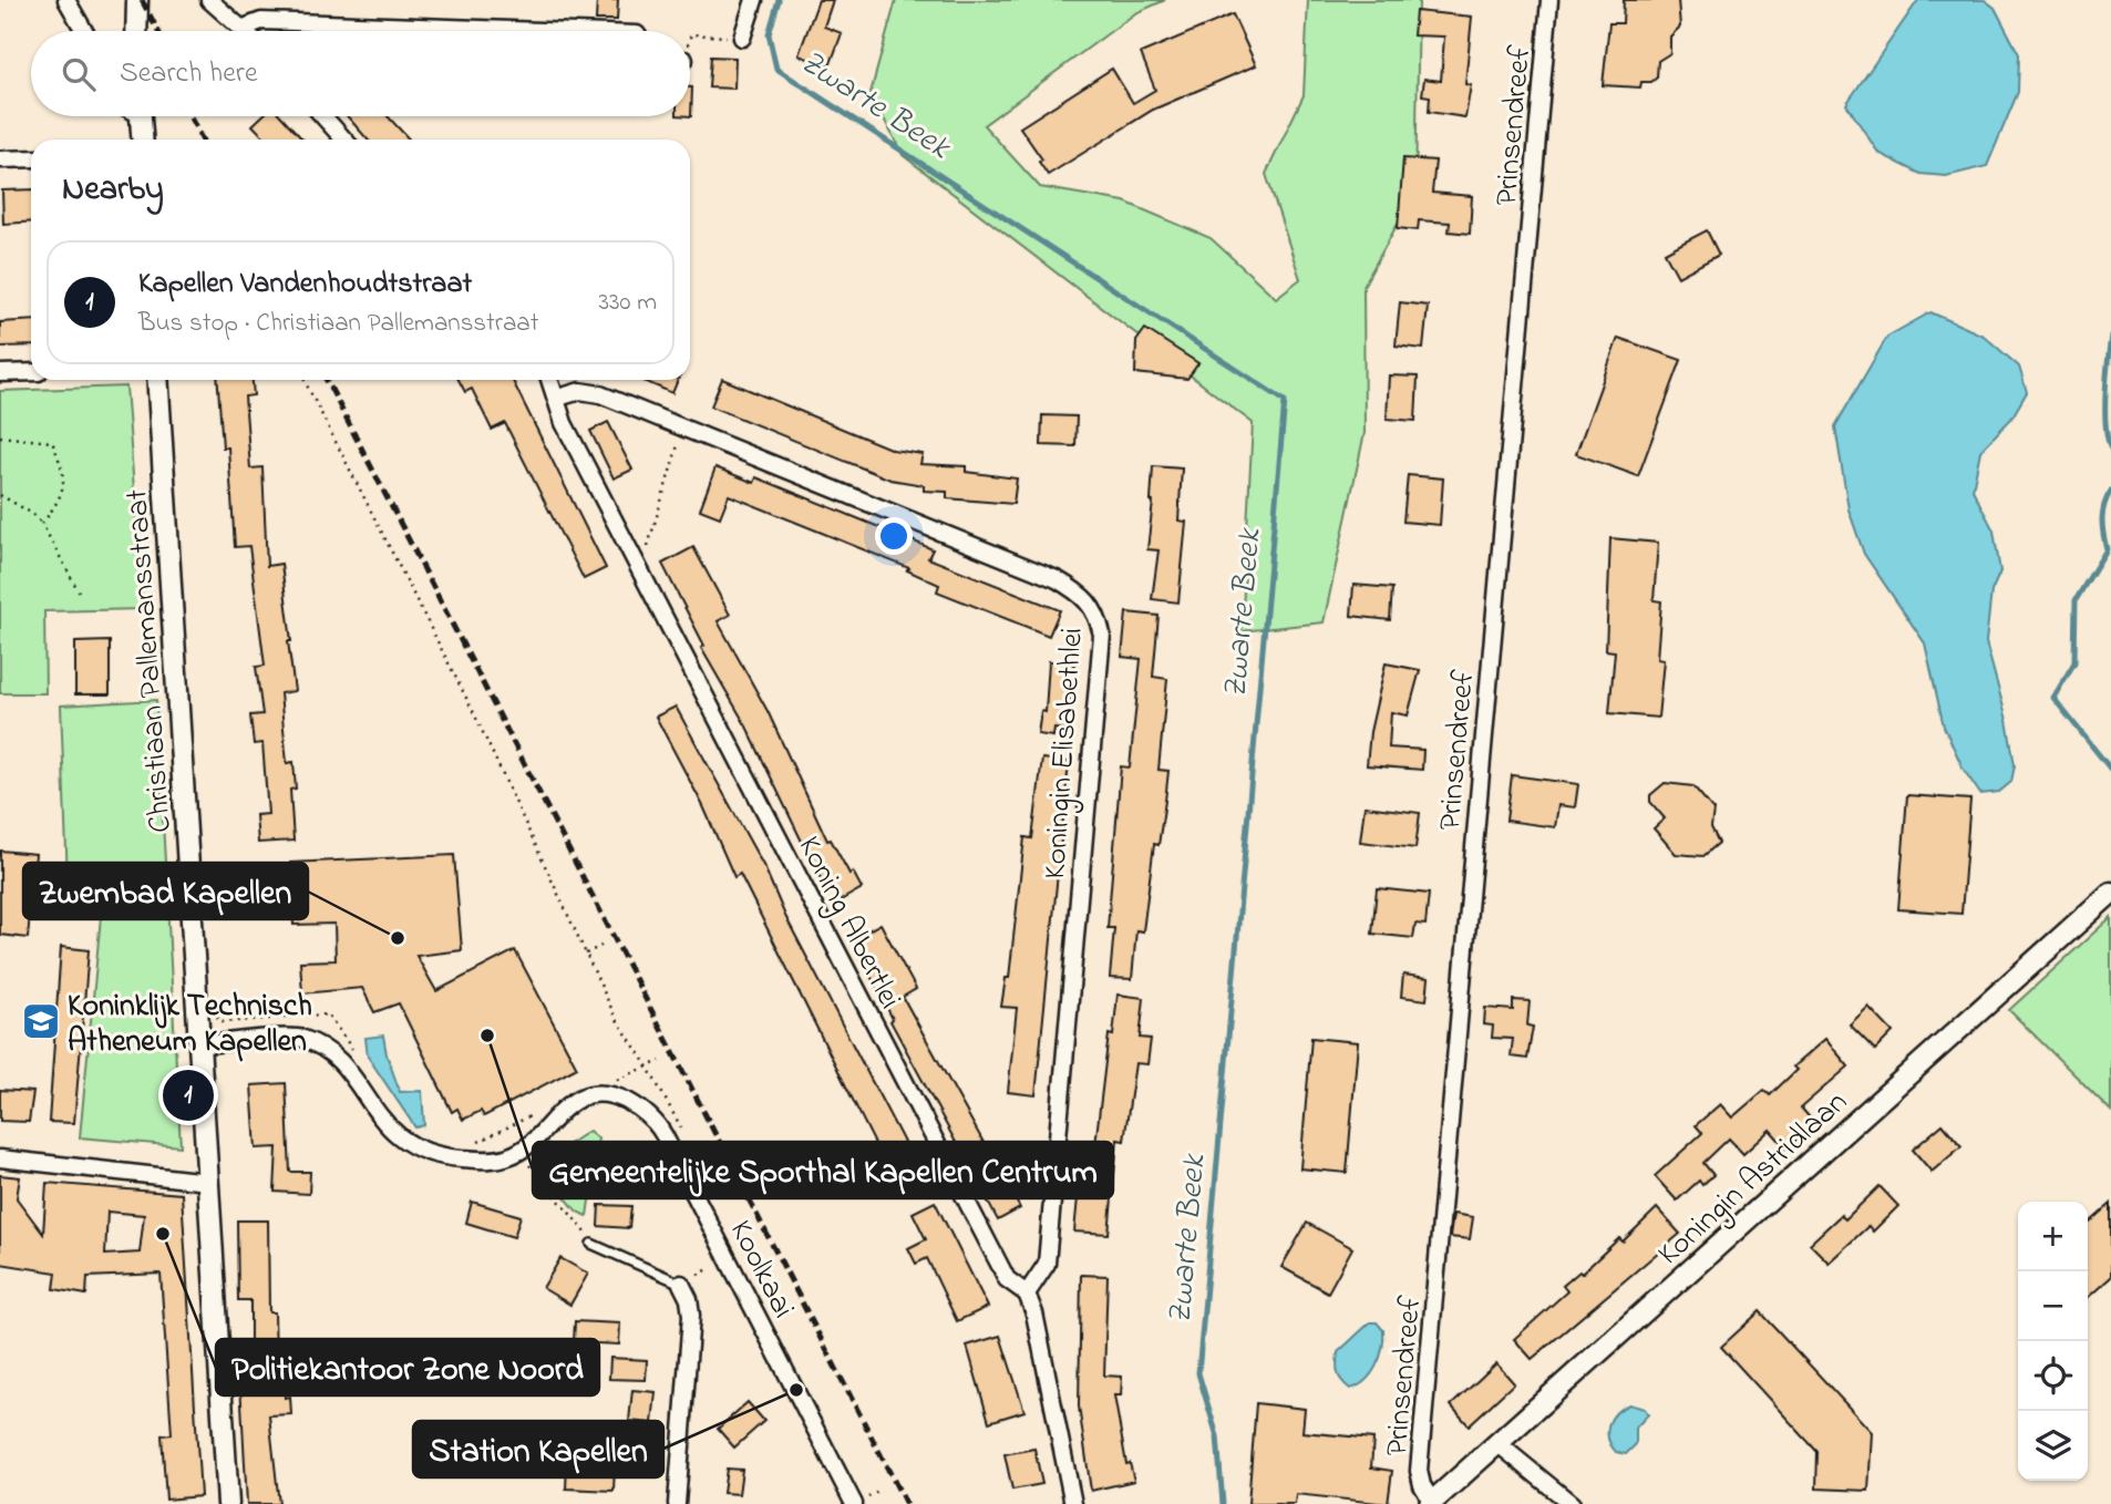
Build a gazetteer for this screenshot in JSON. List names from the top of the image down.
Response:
{
  "streets": {
    "street": [
      "Prinsendreef",
      "Christiaan Pallemansstraat",
      "Koningin Elisabethlei",
      "Koning Albertlei",
      "Koningin Astridlaan",
      "Koolkaai"
    ]
  },
  "crossings": [
    ["Prinsendreef", "Koningin Astridlaan"],
    ["Koningin Elisabethlei", "Koning Albertlei"]
  ],
  "water": ["Zwarte Beek"],
  "places": {
    "other": [
      "Zwembad Kapellen",
      "Gemeentelijke Sporthal Kapellen Centrum",
      "Politiekantoor Zone Noord",
      "Station Kapellen"
    ],
    "school or university": ["Koninklijk Technisch Atheneum Kapellen"]
  },
  "page": {
    "search": "Search here",
    "heading": "Nearby",
    "list": [
      {
        "mark": "1",
        "name": "Kapellen Vandenhoudtstraat",
        "note": "Bus stop · Christiaan Pallemansstraat",
        "value": "330 m"
      }
    ],
    "pins": "1",
    "map_buttons": ["+", "−"]
  }
}
